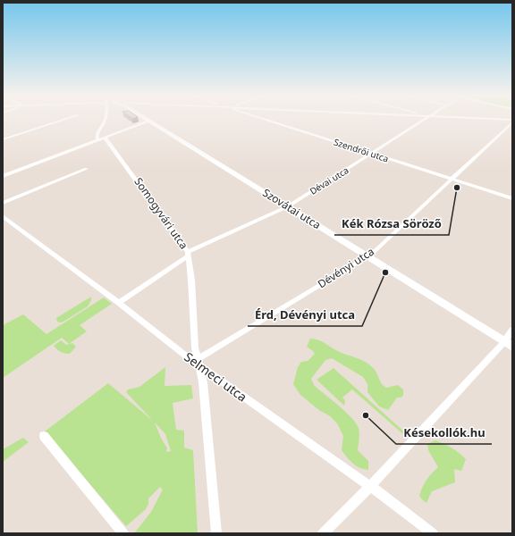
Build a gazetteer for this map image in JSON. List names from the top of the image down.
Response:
{
  "streets": {
    "street": [
      "Szendrői utca",
      "Dévai utca",
      "Szovátai utca",
      "Somogyvári utca",
      "Dévényi utca",
      "Selmeci utca"
    ]
  },
  "crossings": [
    ["Szendrői utca", "Dévai utca"],
    ["Szendrői utca", "Dévényi utca"],
    ["Dévai utca", "Szovátai utca"],
    ["Dévai utca", "Somogyvári utca"],
    ["Dévai utca", "Selmeci utca"],
    ["Szovátai utca", "Dévényi utca"],
    ["Somogyvári utca", "Dévényi utca"],
    ["Somogyvári utca", "Selmeci utca"],
    ["Dévényi utca", "Selmeci utca"]
  ],
  "places": ["Kék Rózsa Söröző", "Érd, Dévényi utca", "Késekollók.hu"]
}
